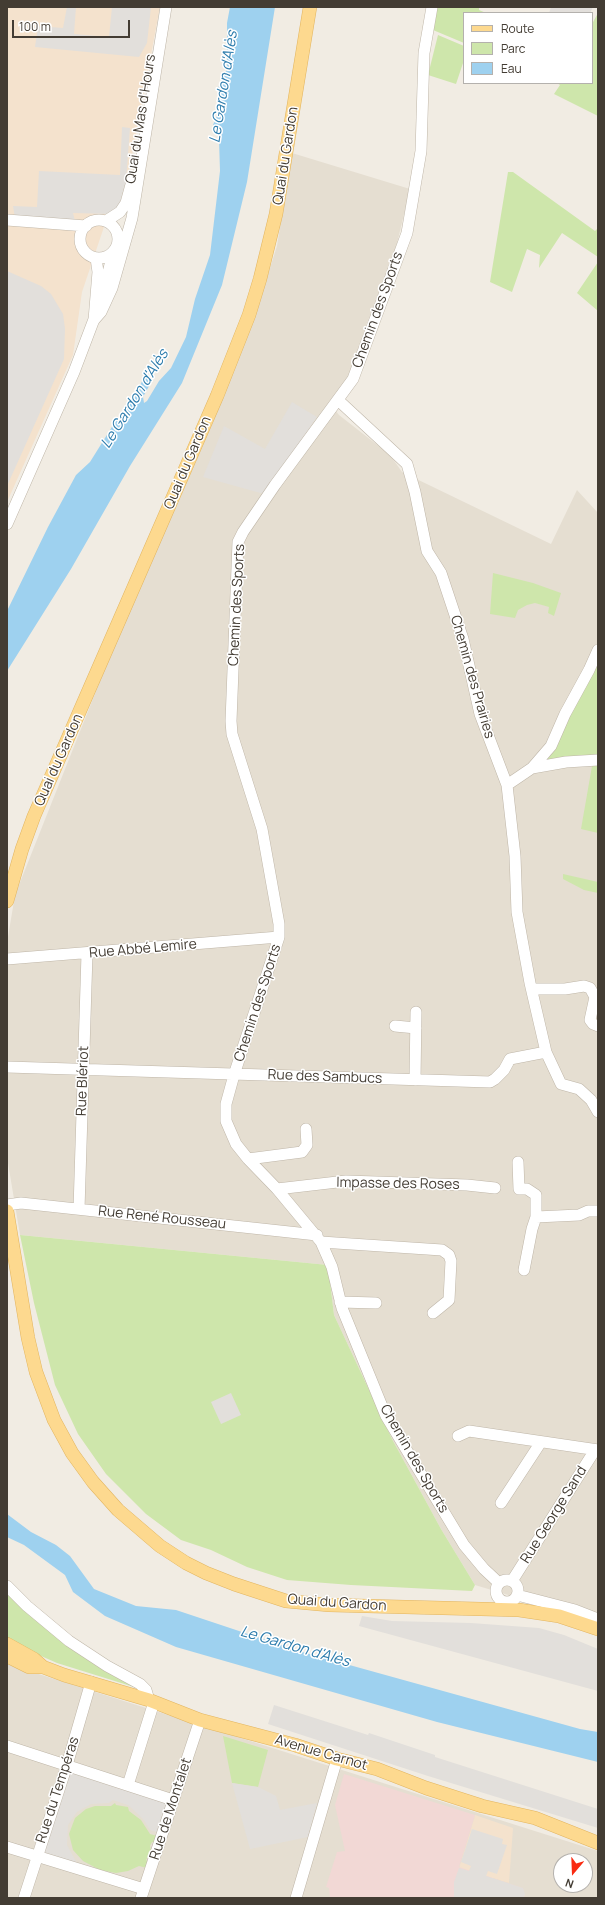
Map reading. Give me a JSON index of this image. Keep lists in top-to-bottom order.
{
  "streets": {
    "main road": ["Quai du Gardon", "Avenue Carnot"],
    "street": [
      "Quai du Mas d'Hours",
      "Chemin des Sports",
      "Chemin des Prairies",
      "Rue Abbé Lemire",
      "Rue des Sambucs",
      "Rue Blériot",
      "Impasse des Roses",
      "Rue René Rousseau",
      "Rue George Sand",
      "Rue du Tempéras",
      "Rue de Montalet"
    ]
  },
  "crossings": [
    ["Chemin des Sports", "Chemin des Prairies"],
    ["Chemin des Sports", "Rue Abbé Lemire"],
    ["Chemin des Sports", "Rue des Sambucs"],
    ["Chemin des Sports", "Impasse des Roses"],
    ["Chemin des Sports", "Rue René Rousseau"],
    ["Chemin des Sports", "Rue George Sand"],
    ["Chemin des Prairies", "Rue des Sambucs"],
    ["Rue Abbé Lemire", "Rue Blériot"],
    ["Rue des Sambucs", "Rue Blériot"],
    ["Rue Blériot", "Rue René Rousseau"],
    ["Avenue Carnot", "Rue du Tempéras"],
    ["Avenue Carnot", "Rue de Montalet"]
  ],
  "water": ["Le Gardon d'Alès"],
  "legend": ["Route", "Parc", "Eau"],
  "scale_bar": "100 m",
  "north": "bottom"
}
